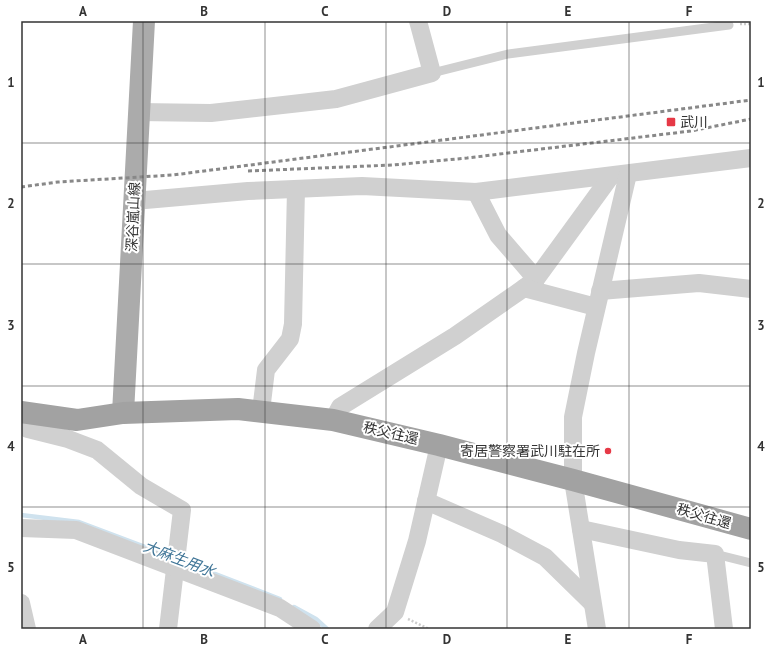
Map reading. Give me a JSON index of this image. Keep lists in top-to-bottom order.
{
  "streets": {
    "highway": ["秩父往還"],
    "main road": ["深谷嵐山線"]
  },
  "crossings": [
    ["深谷嵐山線", "秩父往還"]
  ],
  "water": ["大麻生用水"],
  "places": {
    "transit": ["武川"],
    "other": ["寄居警察署武川駐在所"]
  },
  "grid": {
    "columns": [
      "A",
      "B",
      "C",
      "D",
      "E",
      "F"
    ],
    "rows": [
      "1",
      "2",
      "3",
      "4",
      "5"
    ]
  }
}
